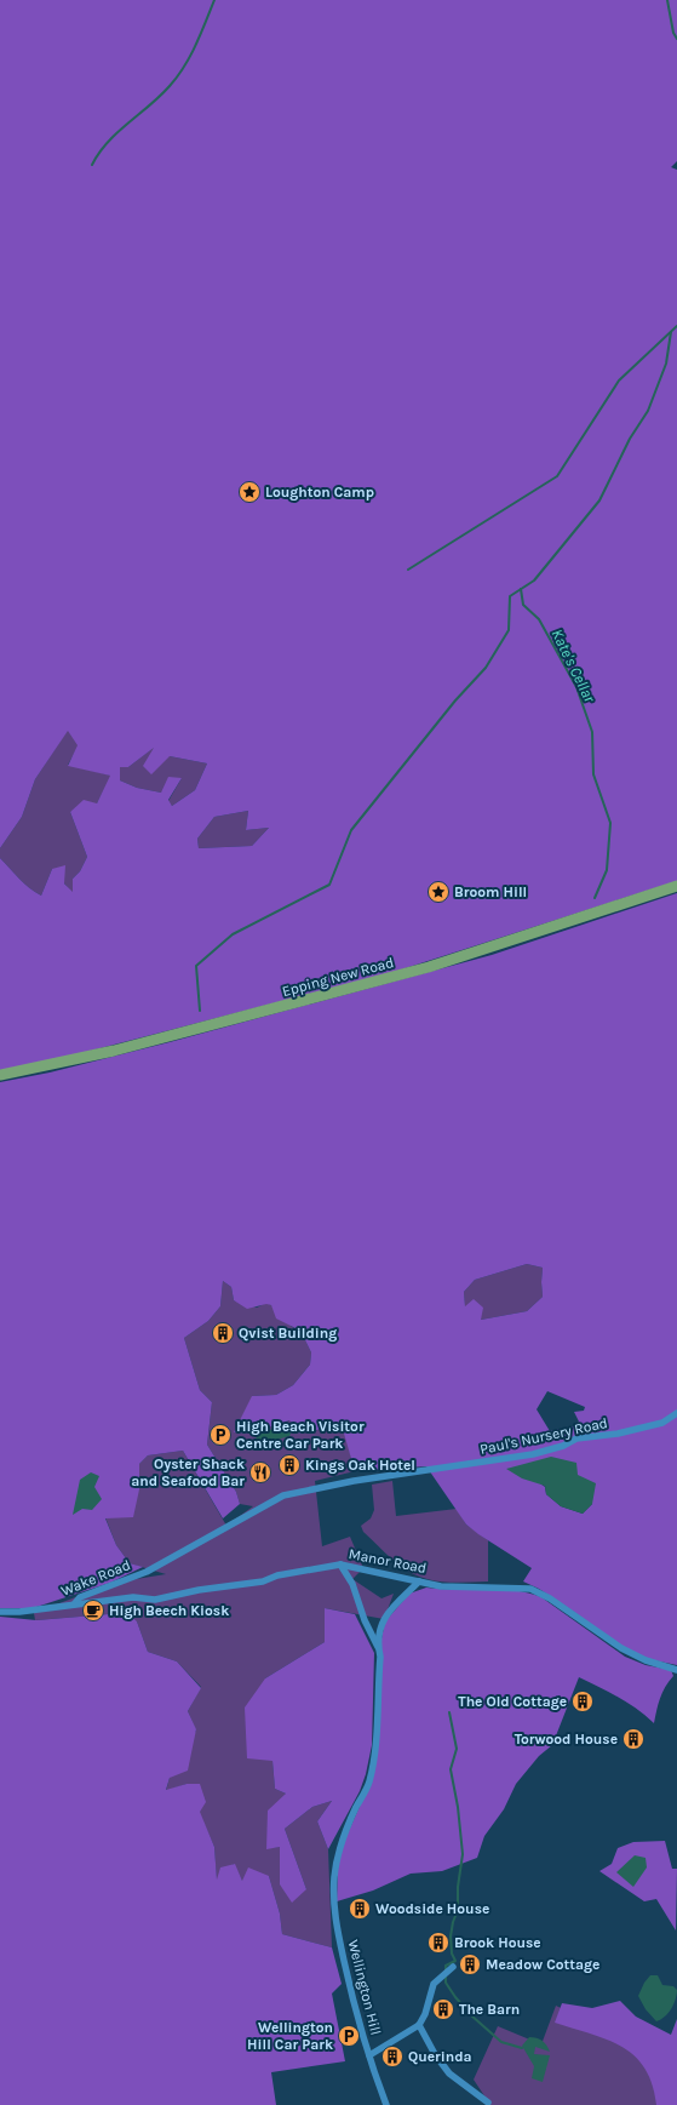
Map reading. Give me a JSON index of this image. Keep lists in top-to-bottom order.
{
  "streets": {
    "main road": ["Epping New Road"],
    "street": [
      "Paul's Nursery Road",
      "Manor Road",
      "Wake Road",
      "Wellington Hill"
    ]
  },
  "crossings": [
    ["Paul's Nursery Road", "Wake Road"],
    ["Manor Road", "Wake Road"],
    ["Manor Road", "Wellington Hill"]
  ],
  "water": ["Kate's Cellar"],
  "places": {
    "place": ["Loughton Camp", "Broom Hill"],
    "building": [
      "Qvist Building",
      "Kings Oak Hotel",
      "The Old Cottage",
      "Torwood House",
      "Woodside House",
      "Brook House",
      "Meadow Cottage",
      "The Barn",
      "Querinda"
    ],
    "parking": ["High Beach Visitor Centre Car Park", "Wellington Hill Car Park"],
    "restaurant": ["Oyster Shack and Seafood Bar"],
    "cafe": ["High Beech Kiosk"]
  }
}
